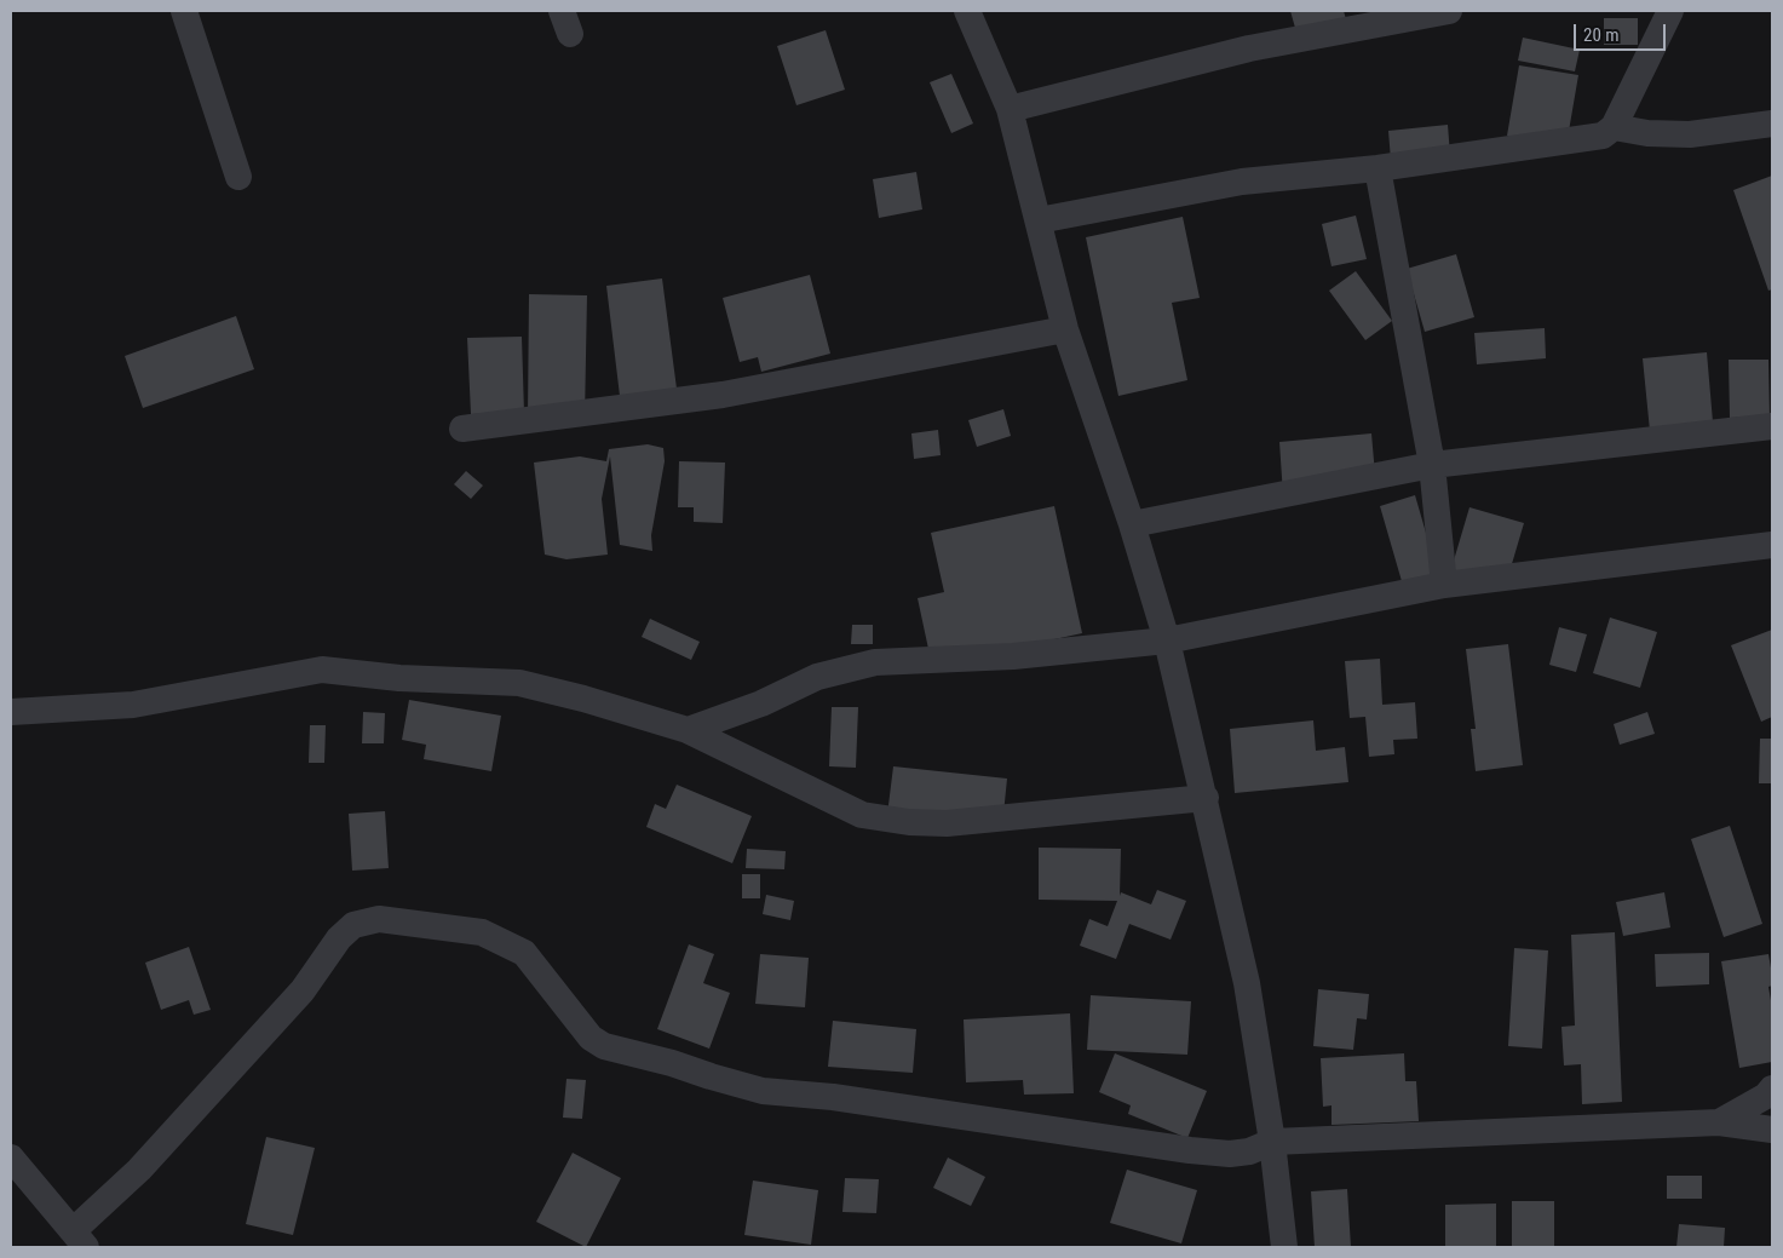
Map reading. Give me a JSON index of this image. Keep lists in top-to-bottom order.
{
  "scale_bar": "20 m"
}
